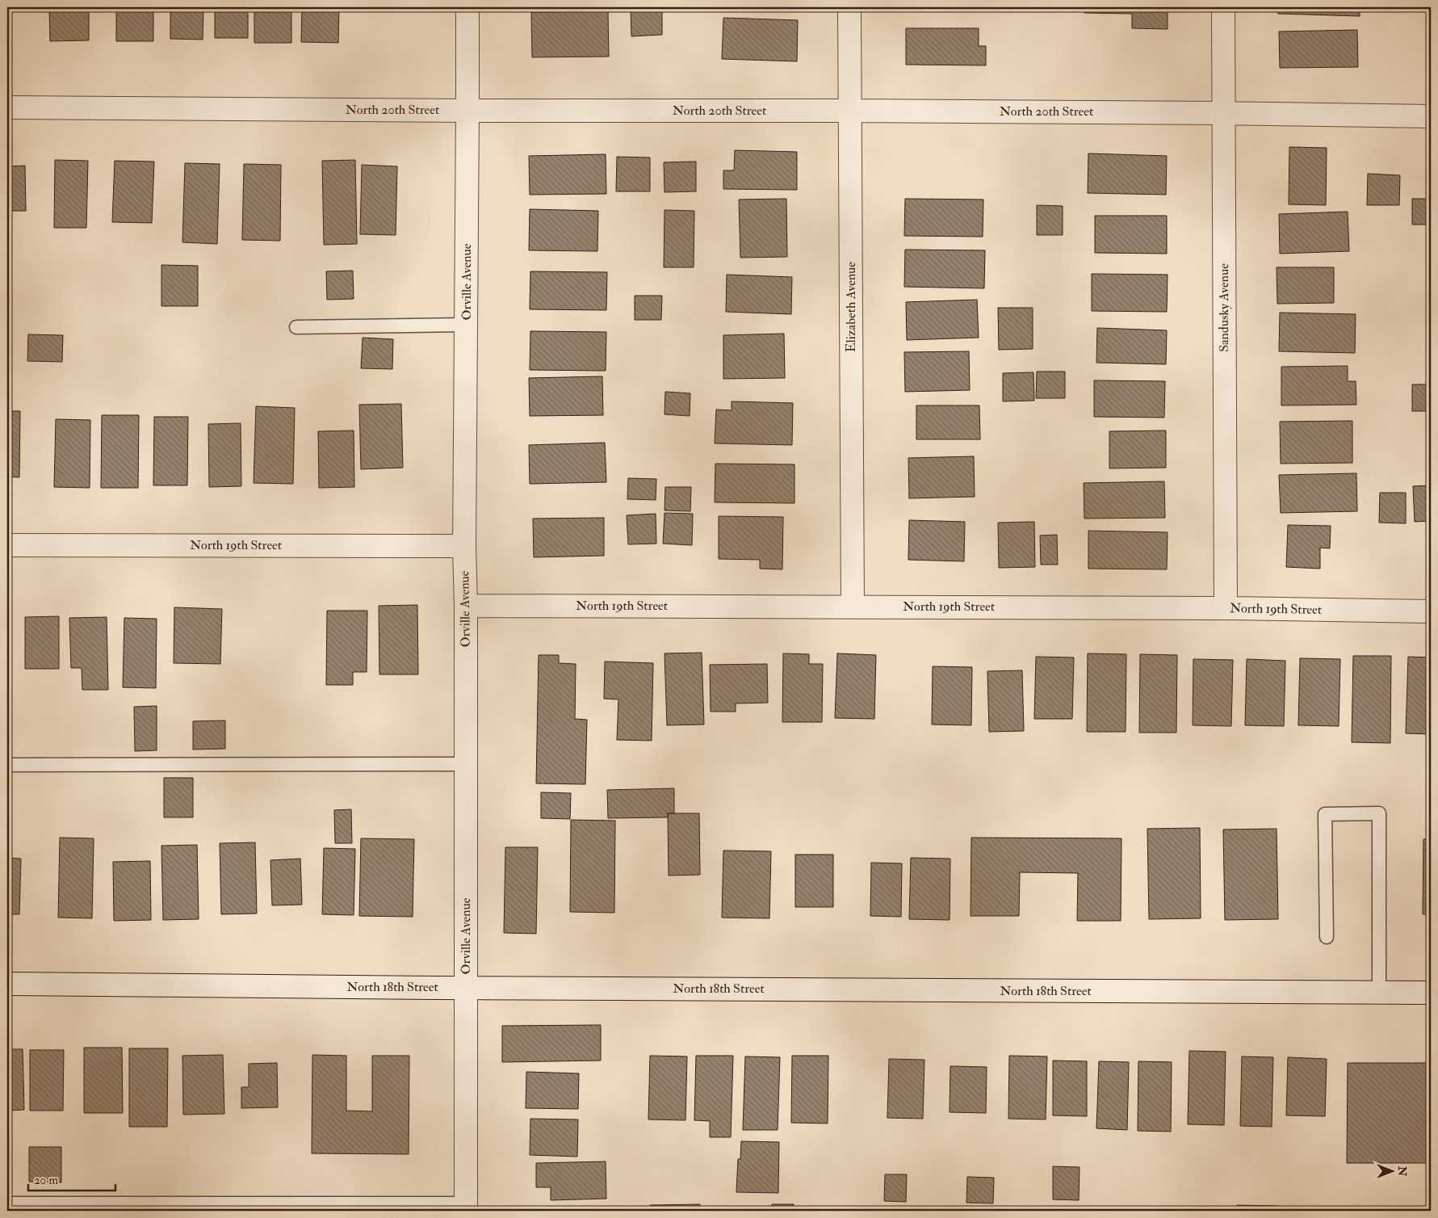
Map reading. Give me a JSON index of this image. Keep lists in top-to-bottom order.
{
  "streets": {
    "street": [
      "North 20th Street",
      "Orville Avenue",
      "Elizabeth Avenue",
      "Sandusky Avenue",
      "North 19th Street",
      "North 18th Street"
    ]
  },
  "crossings": [
    ["North 20th Street", "Orville Avenue"],
    ["North 20th Street", "Elizabeth Avenue"],
    ["North 20th Street", "Sandusky Avenue"],
    ["Orville Avenue", "North 19th Street"],
    ["Orville Avenue", "North 18th Street"],
    ["Elizabeth Avenue", "North 19th Street"],
    ["Sandusky Avenue", "North 19th Street"]
  ],
  "scale_bar": "20 m",
  "north": "right"
}
